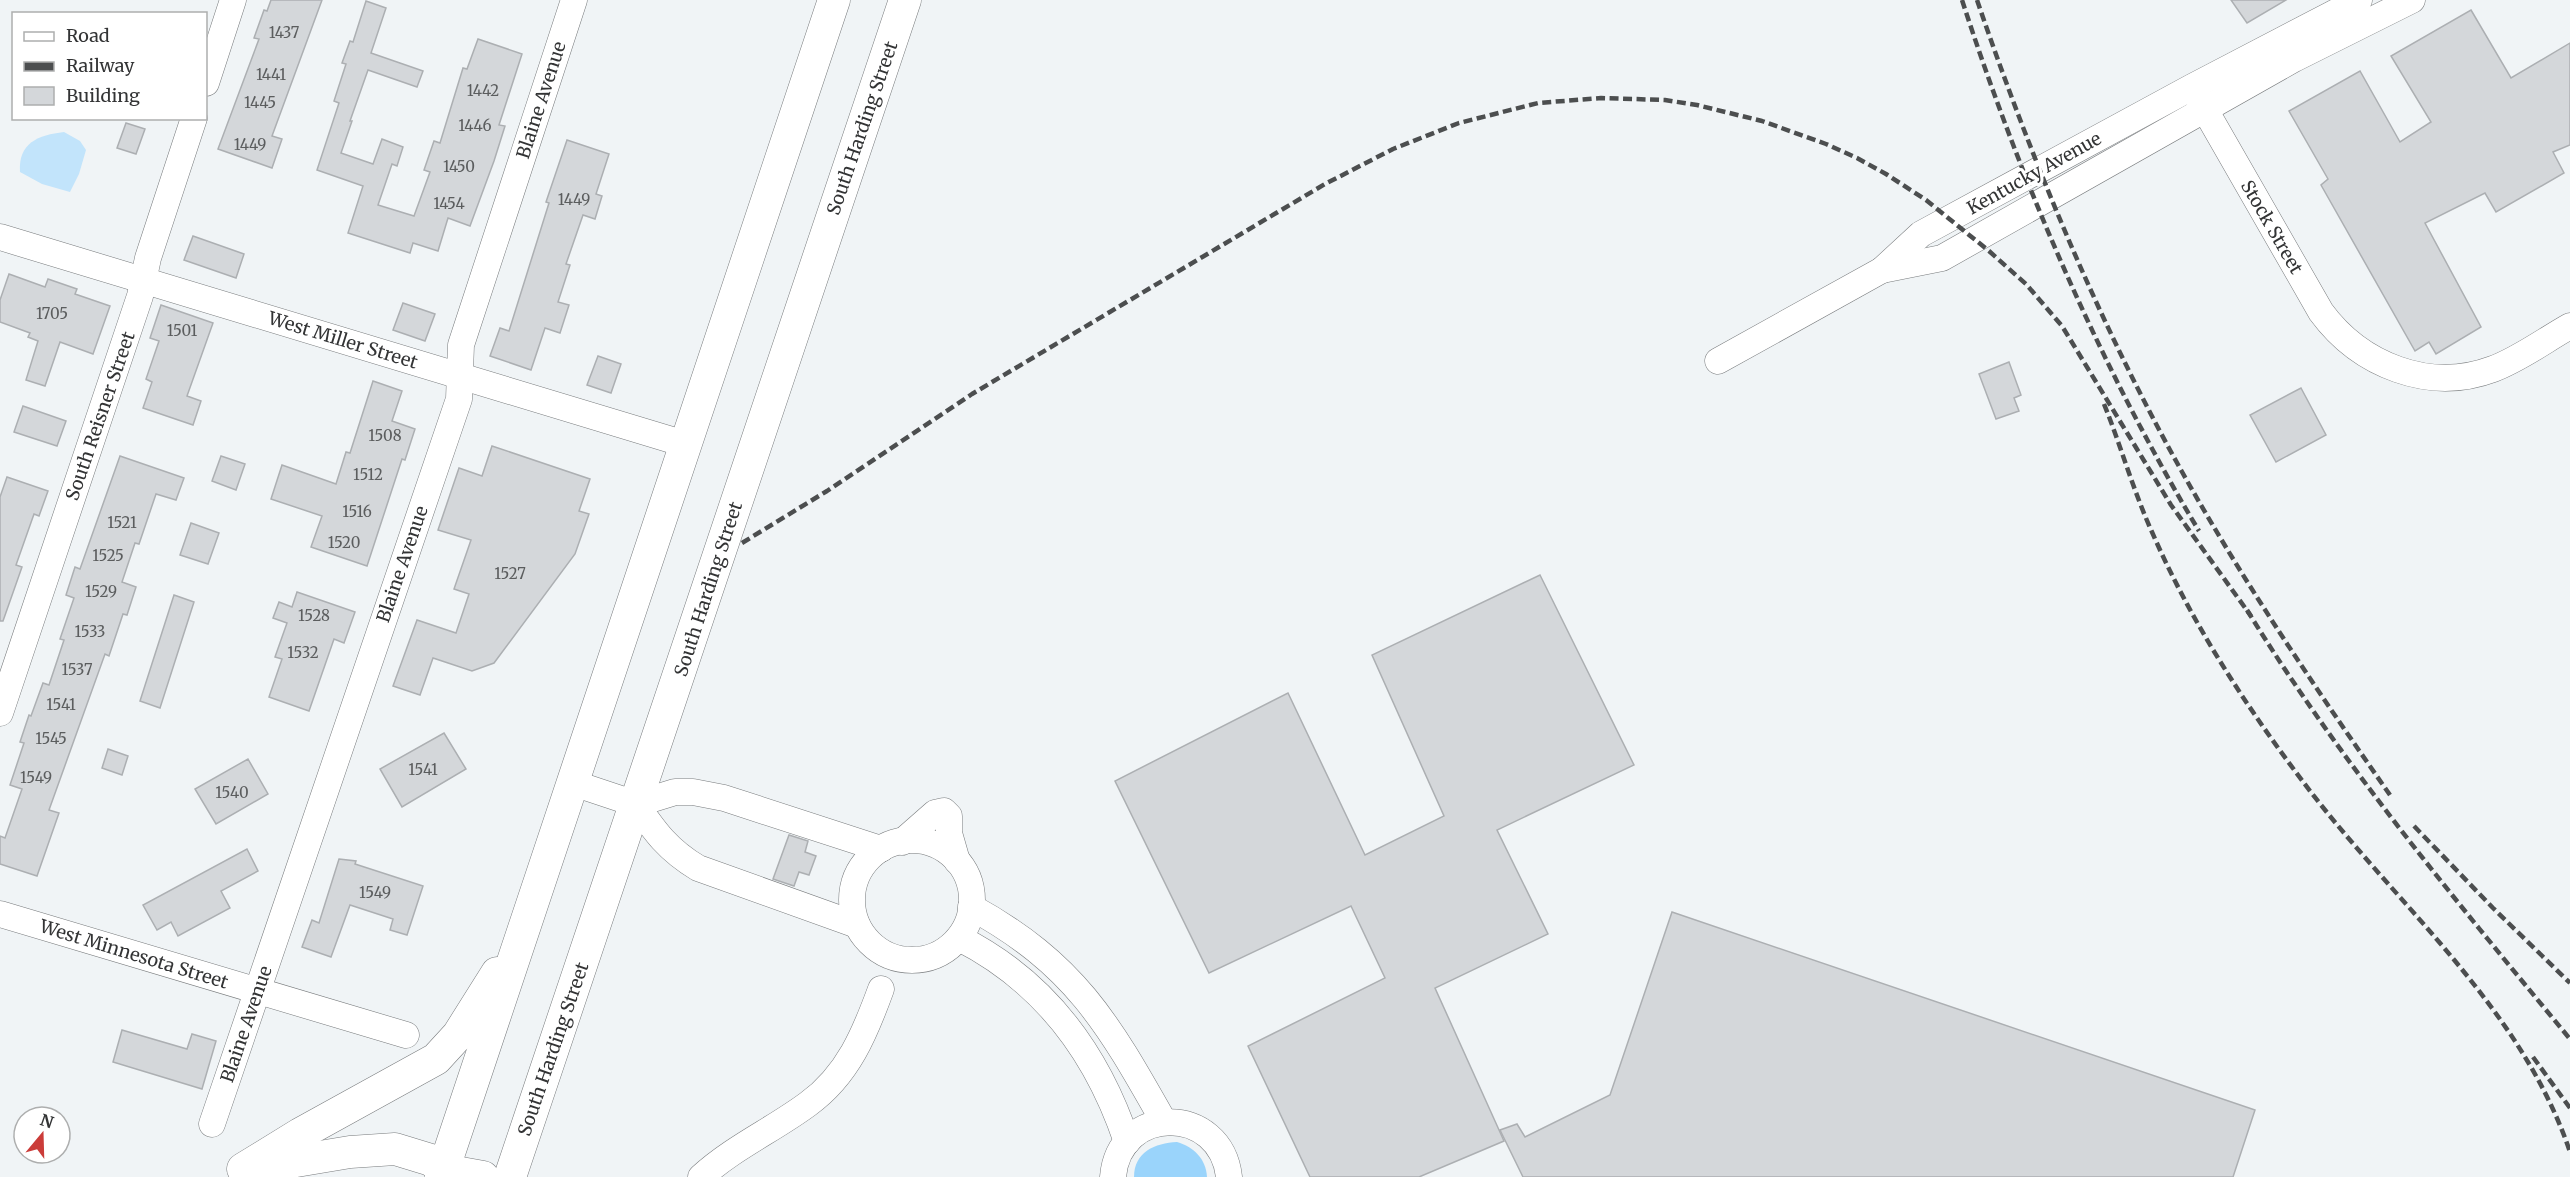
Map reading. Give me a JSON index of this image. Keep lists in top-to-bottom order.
{
  "streets": {
    "main road": ["South Harding Street"],
    "street": [
      "Blaine Avenue",
      "Kentucky Avenue",
      "Stock Street",
      "West Miller Street",
      "South Reisner Street",
      "West Minnesota Street"
    ]
  },
  "crossings": [
    ["Blaine Avenue", "West Miller Street"],
    ["Blaine Avenue", "West Minnesota Street"],
    ["Kentucky Avenue", "Stock Street"],
    ["West Miller Street", "South Reisner Street"]
  ],
  "house_numbers": [
    "1437",
    "1441",
    "1442",
    "1445",
    "1446",
    "1449",
    "1450",
    "1449",
    "1454",
    "1705",
    "1501",
    "1508",
    "1512",
    "1516",
    "1521",
    "1520",
    "1525",
    "1527",
    "1529",
    "1528",
    "1533",
    "1532",
    "1537",
    "1541",
    "1545",
    "1541",
    "1549",
    "1540",
    "1549"
  ],
  "legend": ["Road", "Railway", "Building"],
  "north": "top"
}
